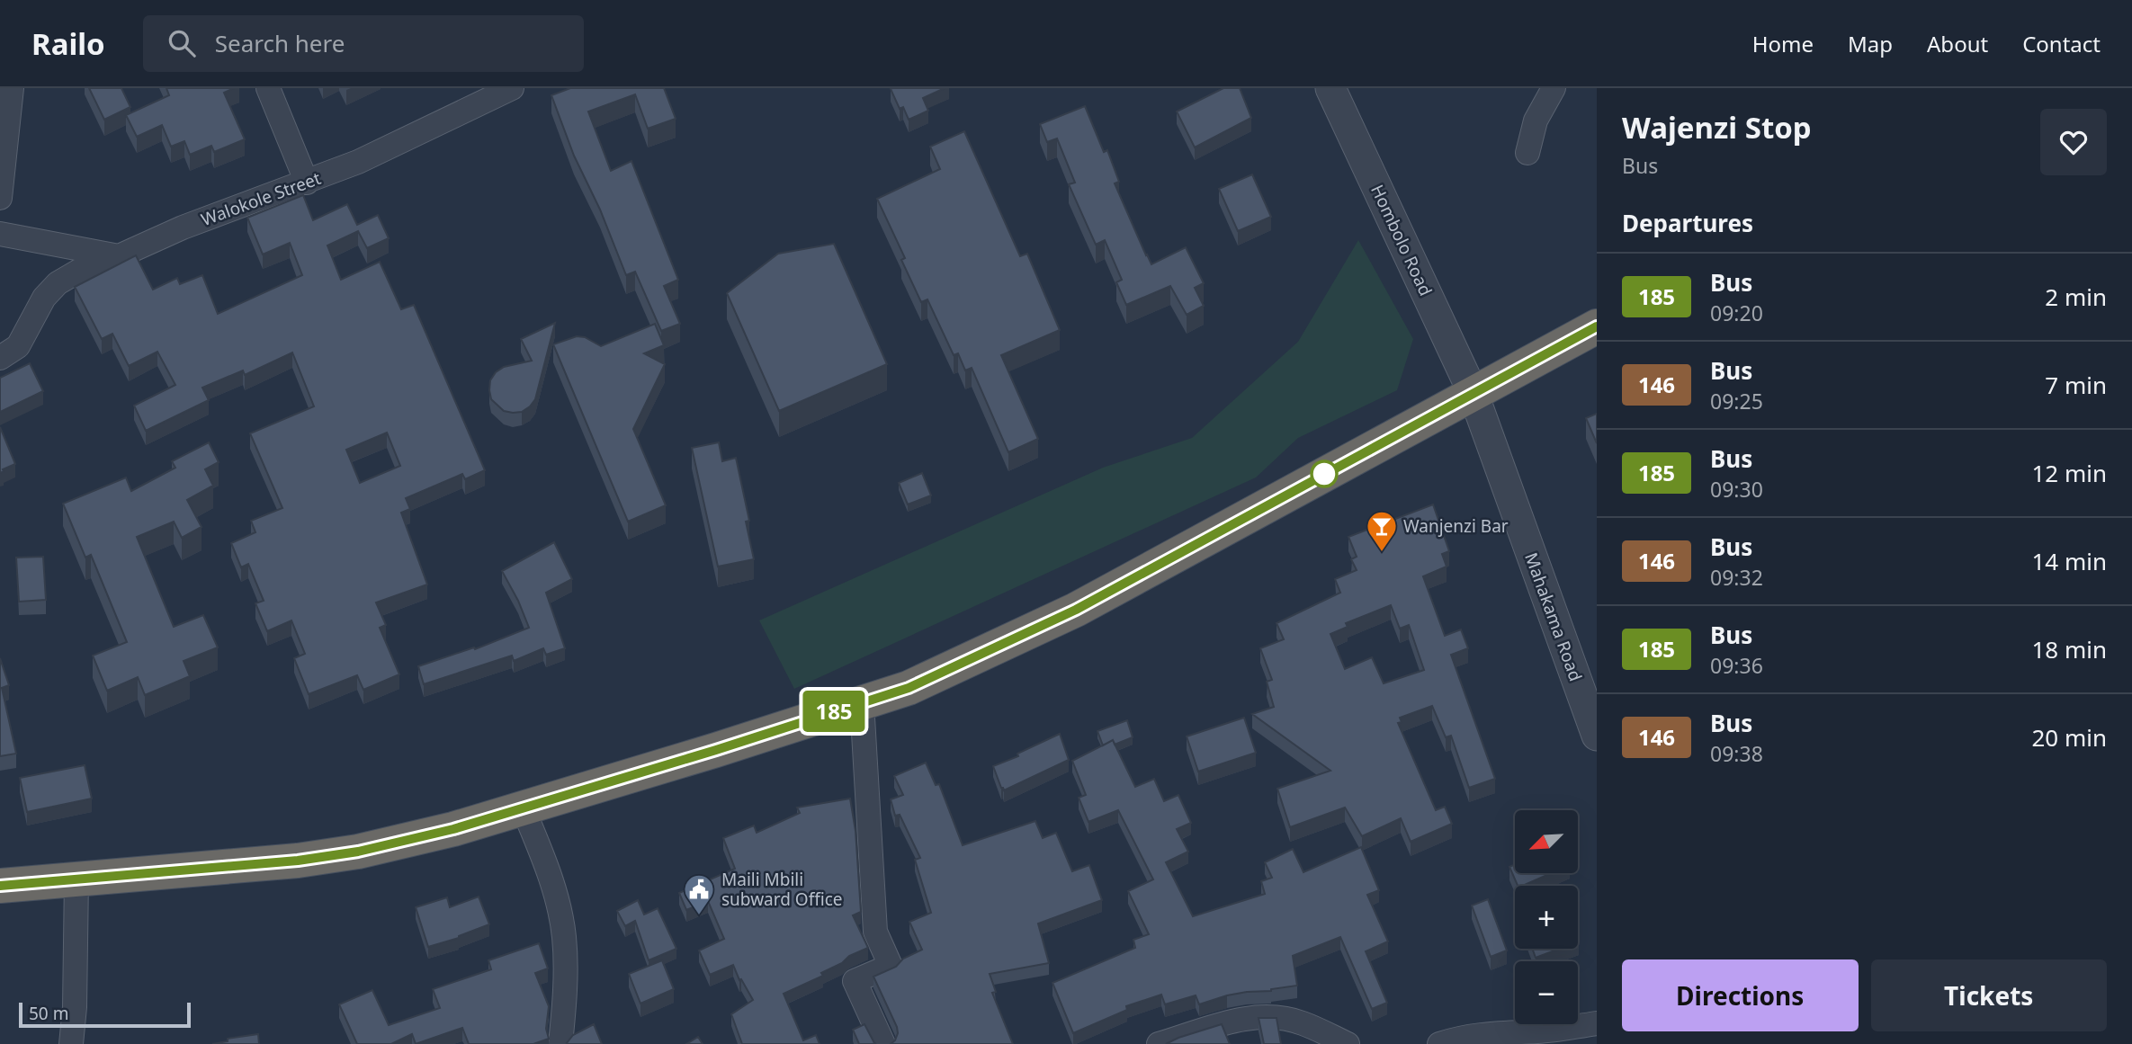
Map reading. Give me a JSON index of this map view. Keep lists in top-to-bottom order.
{
  "streets": {
    "street": ["Walokole Street", "Hombolo Road", "Mahakama Road"]
  },
  "crossings": [
    ["Hombolo Road", "Mahakama Road"]
  ],
  "places": {
    "bar": ["Wanjenzi Bar"],
    "public building": ["Maili Mbili subward Office"]
  },
  "lines": ["bus line 185"],
  "scale_bar": "50 m",
  "north": "bottom left",
  "page": {
    "header": "Railo",
    "search": "Search here",
    "nav": [
      "Home",
      "Map",
      "About",
      "Contact"
    ],
    "on_map": "185",
    "heading": [
      ["Wajenzi Stop", "Bus"],
      "Departures"
    ],
    "list": [
      {
        "mark": "185",
        "name": "Bus",
        "note": "09:20",
        "value": "2 min"
      },
      {
        "mark": "146",
        "name": "Bus",
        "note": "09:25",
        "value": "7 min"
      },
      {
        "mark": "185",
        "name": "Bus",
        "note": "09:30",
        "value": "12 min"
      },
      {
        "mark": "146",
        "name": "Bus",
        "note": "09:32",
        "value": "14 min"
      },
      {
        "mark": "185",
        "name": "Bus",
        "note": "09:36",
        "value": "18 min"
      },
      {
        "mark": "146",
        "name": "Bus",
        "note": "09:38",
        "value": "20 min"
      }
    ],
    "map_buttons": ["+", "−"],
    "buttons": ["Directions", "Tickets"],
    "scale": "50 m"
  }
}
